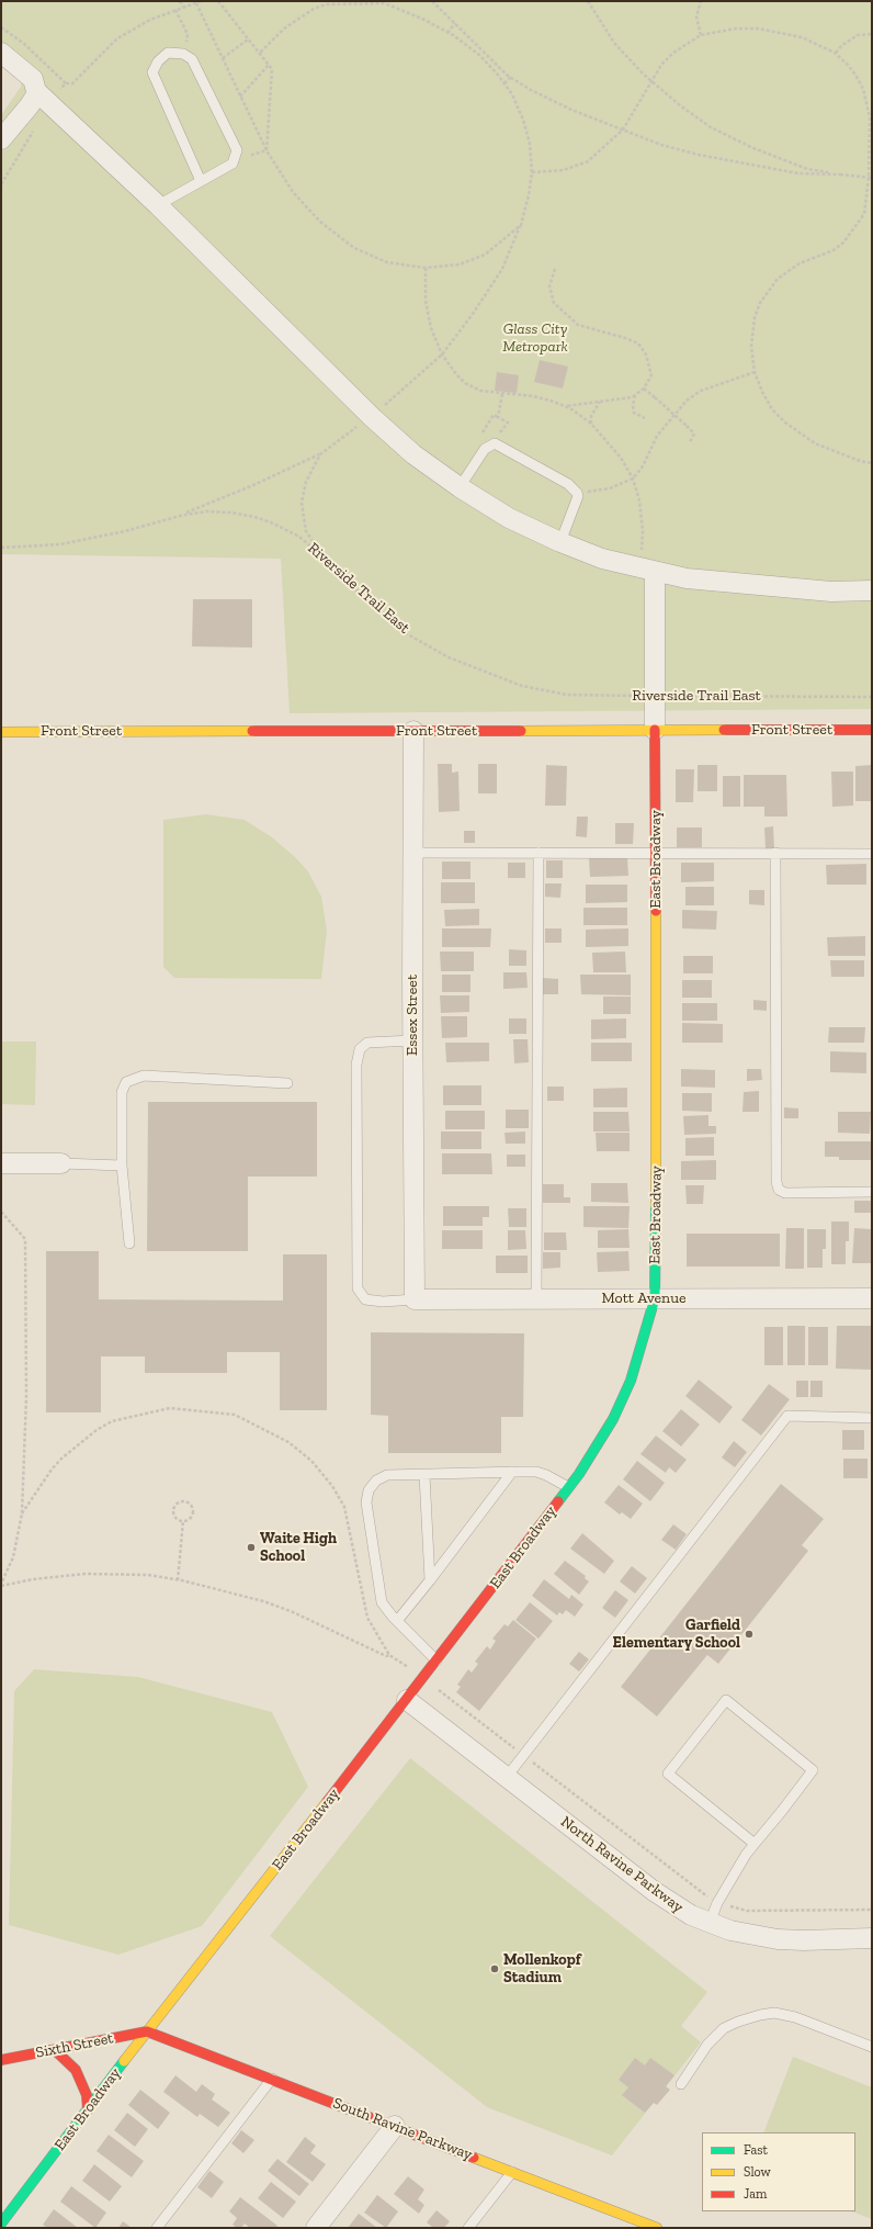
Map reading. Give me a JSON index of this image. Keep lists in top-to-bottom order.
{
  "streets": {
    "street": [
      "Front Street",
      "East Broadway",
      "Essex Street",
      "Mott Avenue",
      "North Ravine Parkway",
      "Sixth Street",
      "South Ravine Parkway"
    ],
    "path": ["Riverside Trail East"]
  },
  "crossings": [
    ["Front Street", "East Broadway"],
    ["Front Street", "Essex Street"],
    ["East Broadway", "Mott Avenue"],
    ["East Broadway", "North Ravine Parkway"],
    ["East Broadway", "Sixth Street"],
    ["East Broadway", "South Ravine Parkway"],
    ["Essex Street", "Mott Avenue"],
    ["Sixth Street", "South Ravine Parkway"]
  ],
  "parks": ["Glass City Metropark"],
  "places": ["Waite High School", "Garfield Elementary School", "Mollenkopf Stadium"],
  "legend": ["Fast", "Slow", "Jam"]
}
